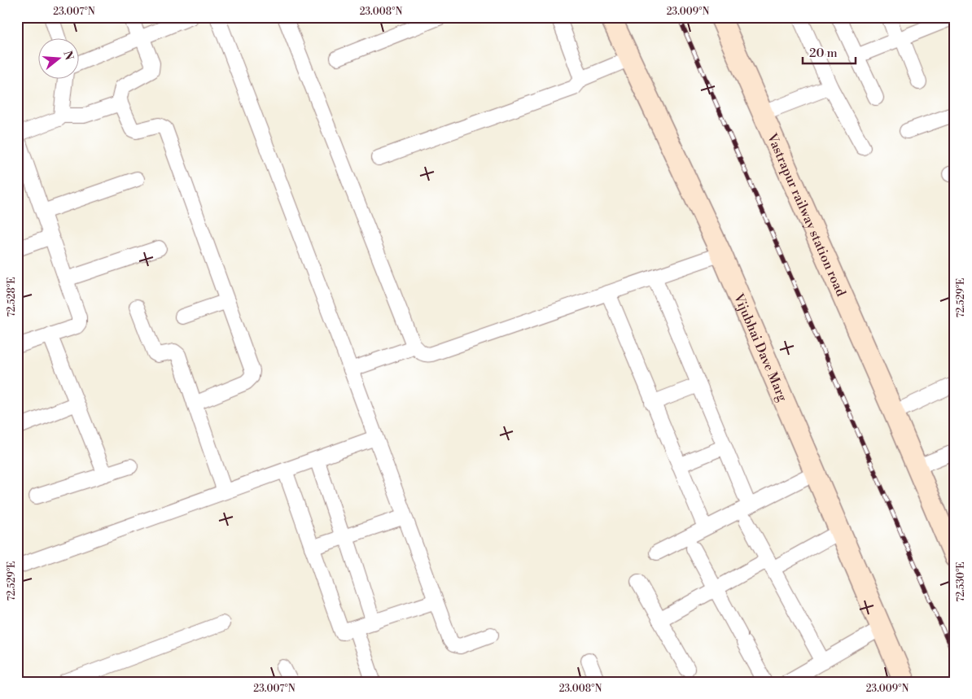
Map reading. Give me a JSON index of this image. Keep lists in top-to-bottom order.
{
  "streets": {
    "street": ["Vastrapur railway station road", "Vijubhai Dave Marg"]
  },
  "scale_bar": "20 m",
  "north": "right",
  "coordinates": [
    "23.007°N",
    "23.008°N",
    "23.009°N",
    "72.528°E",
    "72.529°E",
    "72.530°E"
  ]
}
